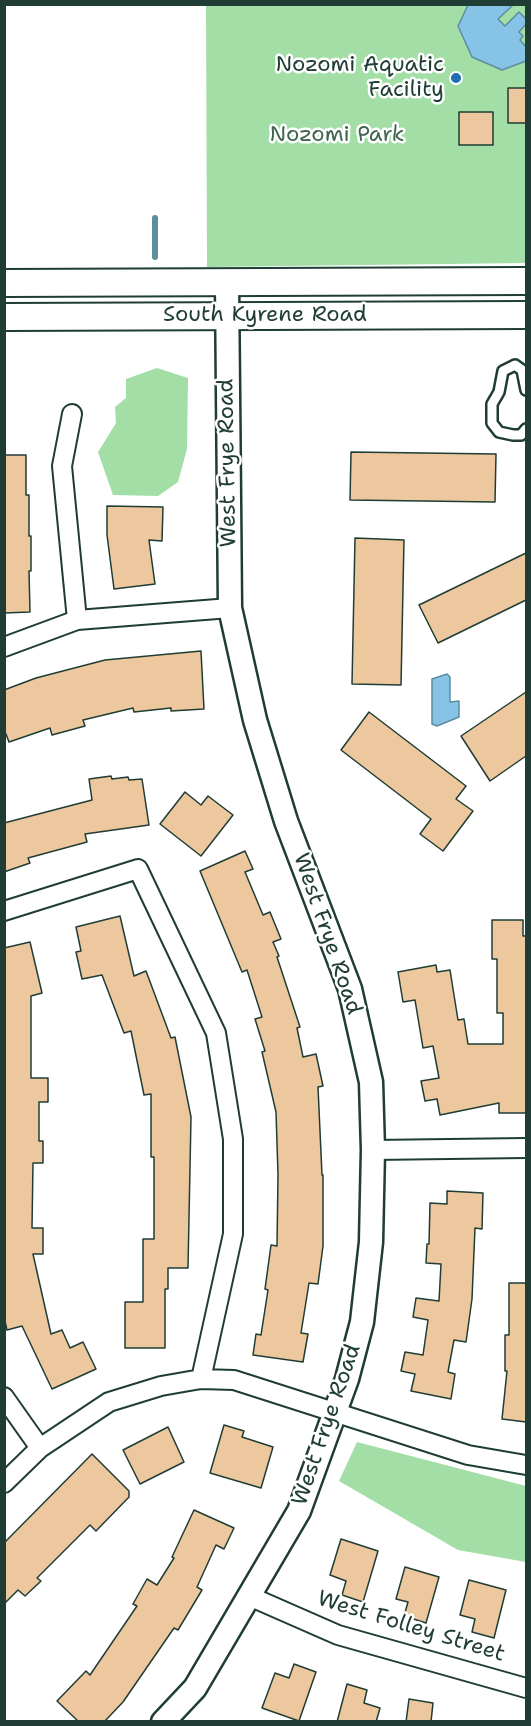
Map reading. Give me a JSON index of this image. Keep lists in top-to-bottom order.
{
  "streets": {
    "main road": ["South Kyrene Road"],
    "street": ["West Frye Road", "West Folley Street"]
  },
  "crossings": [
    ["South Kyrene Road", "West Frye Road"],
    ["West Frye Road", "West Folley Street"]
  ],
  "parks": ["Nozomi Park"],
  "places": ["Nozomi Aquatic Facility"]
}
